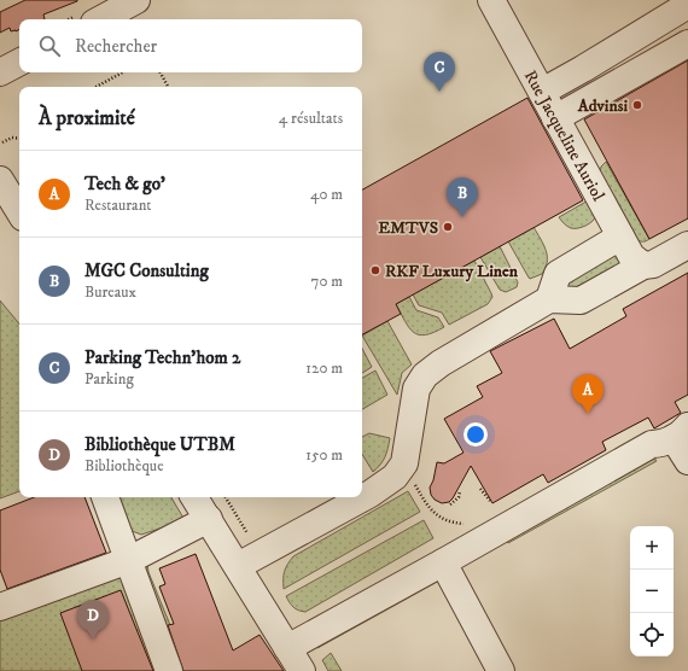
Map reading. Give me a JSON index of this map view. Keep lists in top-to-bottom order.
{
  "streets": {
    "street": ["Rue Jacqueline Auriol"]
  },
  "places": ["Advinsi", "EMTVS", "RKF Luxury Linen"],
  "page": {
    "search": "Rechercher",
    "pins": [
      "C",
      "B",
      "A",
      "D"
    ],
    "heading": ["À proximité", "4 résultats"],
    "list": [
      {
        "mark": "A",
        "name": "Tech & go'",
        "note": "Restaurant",
        "value": "40 m"
      },
      {
        "mark": "B",
        "name": "MGC Consulting",
        "note": "Bureaux",
        "value": "70 m"
      },
      {
        "mark": "C",
        "name": "Parking Techn'hom 2",
        "note": "Parking",
        "value": "120 m"
      },
      {
        "mark": "D",
        "name": "Bibliothèque UTBM",
        "note": "Bibliothèque",
        "value": "150 m"
      }
    ],
    "map_buttons": ["+", "−"]
  }
}
